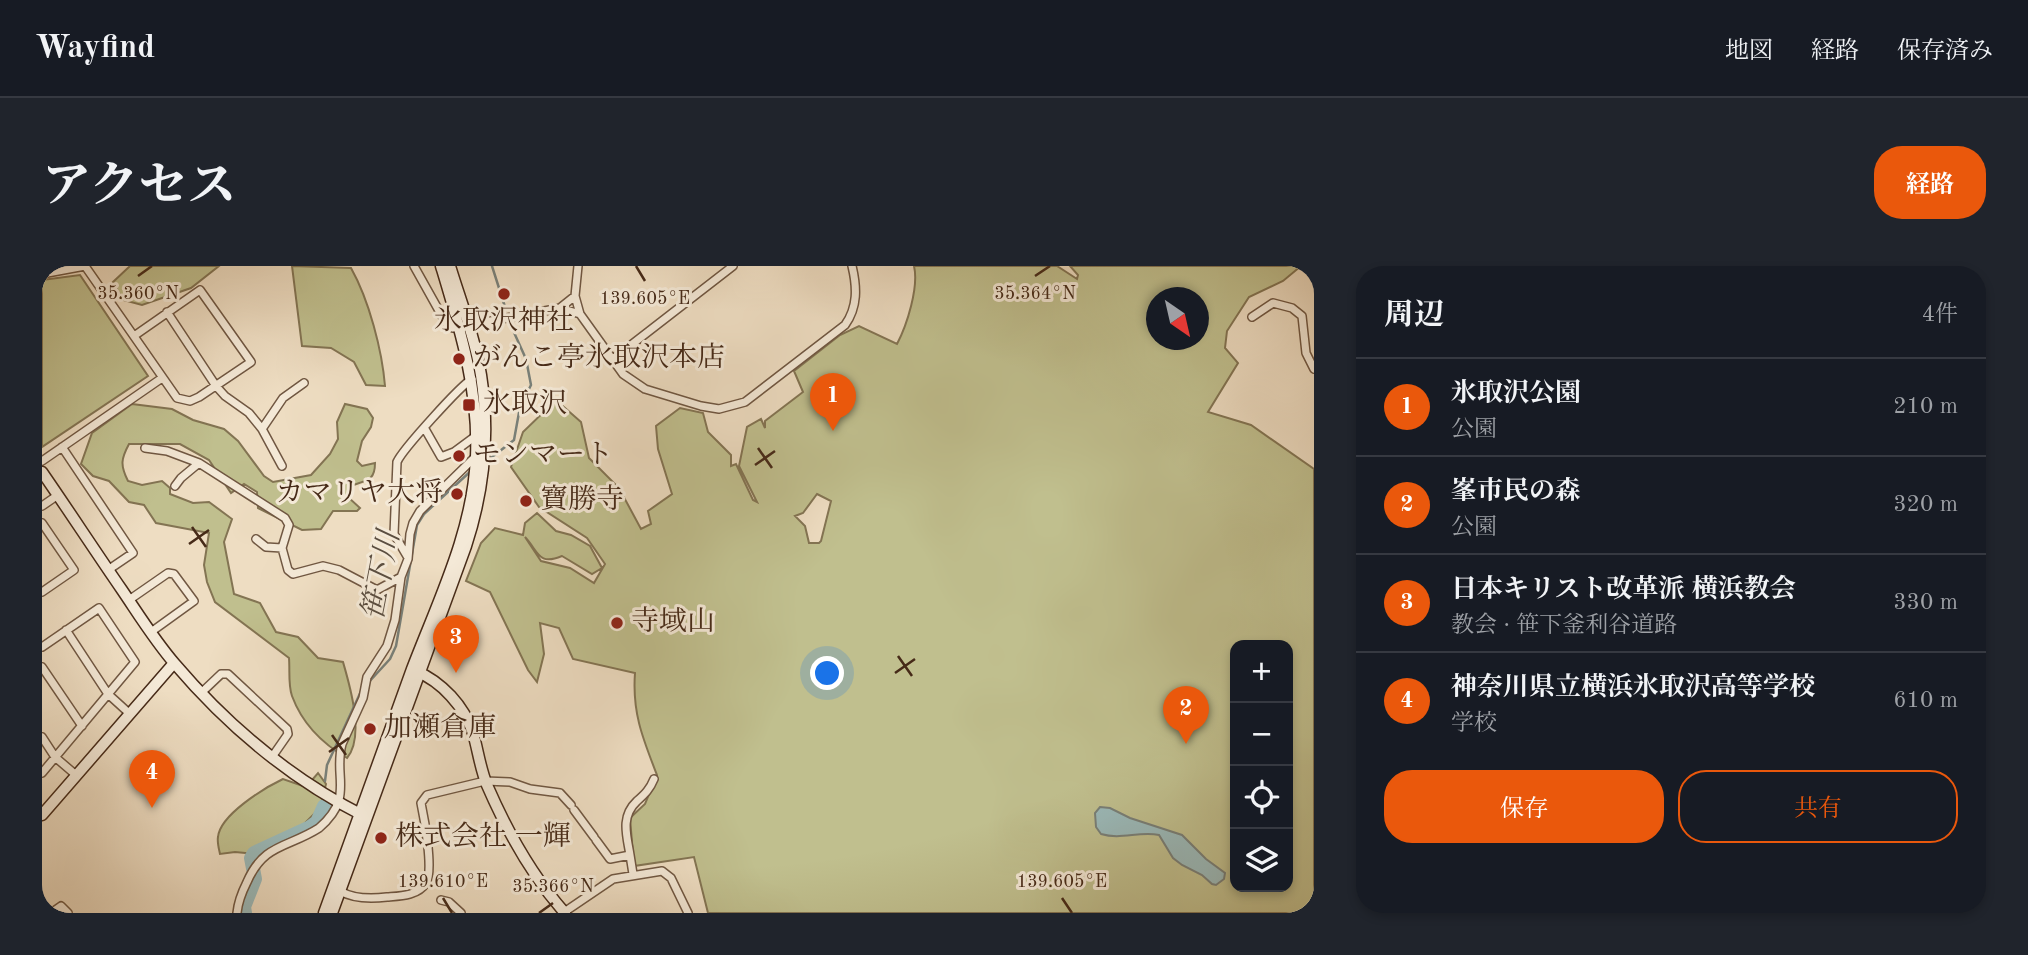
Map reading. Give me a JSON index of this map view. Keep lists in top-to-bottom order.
{
  "water": ["笹下川"],
  "places": {
    "other": [
      "氷取沢神社",
      "がんこ亭氷取沢本店",
      "モンマート",
      "カマリヤ大将",
      "寶勝寺",
      "寺域山",
      "加瀬倉庫",
      "株式会社 一輝"
    ],
    "transit": ["氷取沢"]
  },
  "north": "bottom right",
  "page": {
    "header": "Wayfind",
    "nav": ["地図", "経路", "保存済み"],
    "title": "アクセス",
    "buttons": [
      "経路",
      ["保存", "共有"]
    ],
    "heading": ["周辺", "4件"],
    "list": [
      {
        "mark": "1",
        "name": "氷取沢公園",
        "note": "公園",
        "value": "210 m"
      },
      {
        "mark": "2",
        "name": "峯市民の森",
        "note": "公園",
        "value": "320 m"
      },
      {
        "mark": "3",
        "name": "日本キリスト改革派 横浜教会",
        "note": "教会 · 笹下釜利谷道路",
        "value": "330 m"
      },
      {
        "mark": "4",
        "name": "神奈川県立横浜氷取沢高等学校",
        "note": "学校",
        "value": "610 m"
      }
    ],
    "pins": [
      "1",
      "3",
      "2",
      "4"
    ],
    "map_buttons": ["+", "−"]
  },
  "coordinates": [
    "35.360°N",
    "35.364°N",
    "139.605°E",
    "139.610°E",
    "35.366°N"
  ]
}
